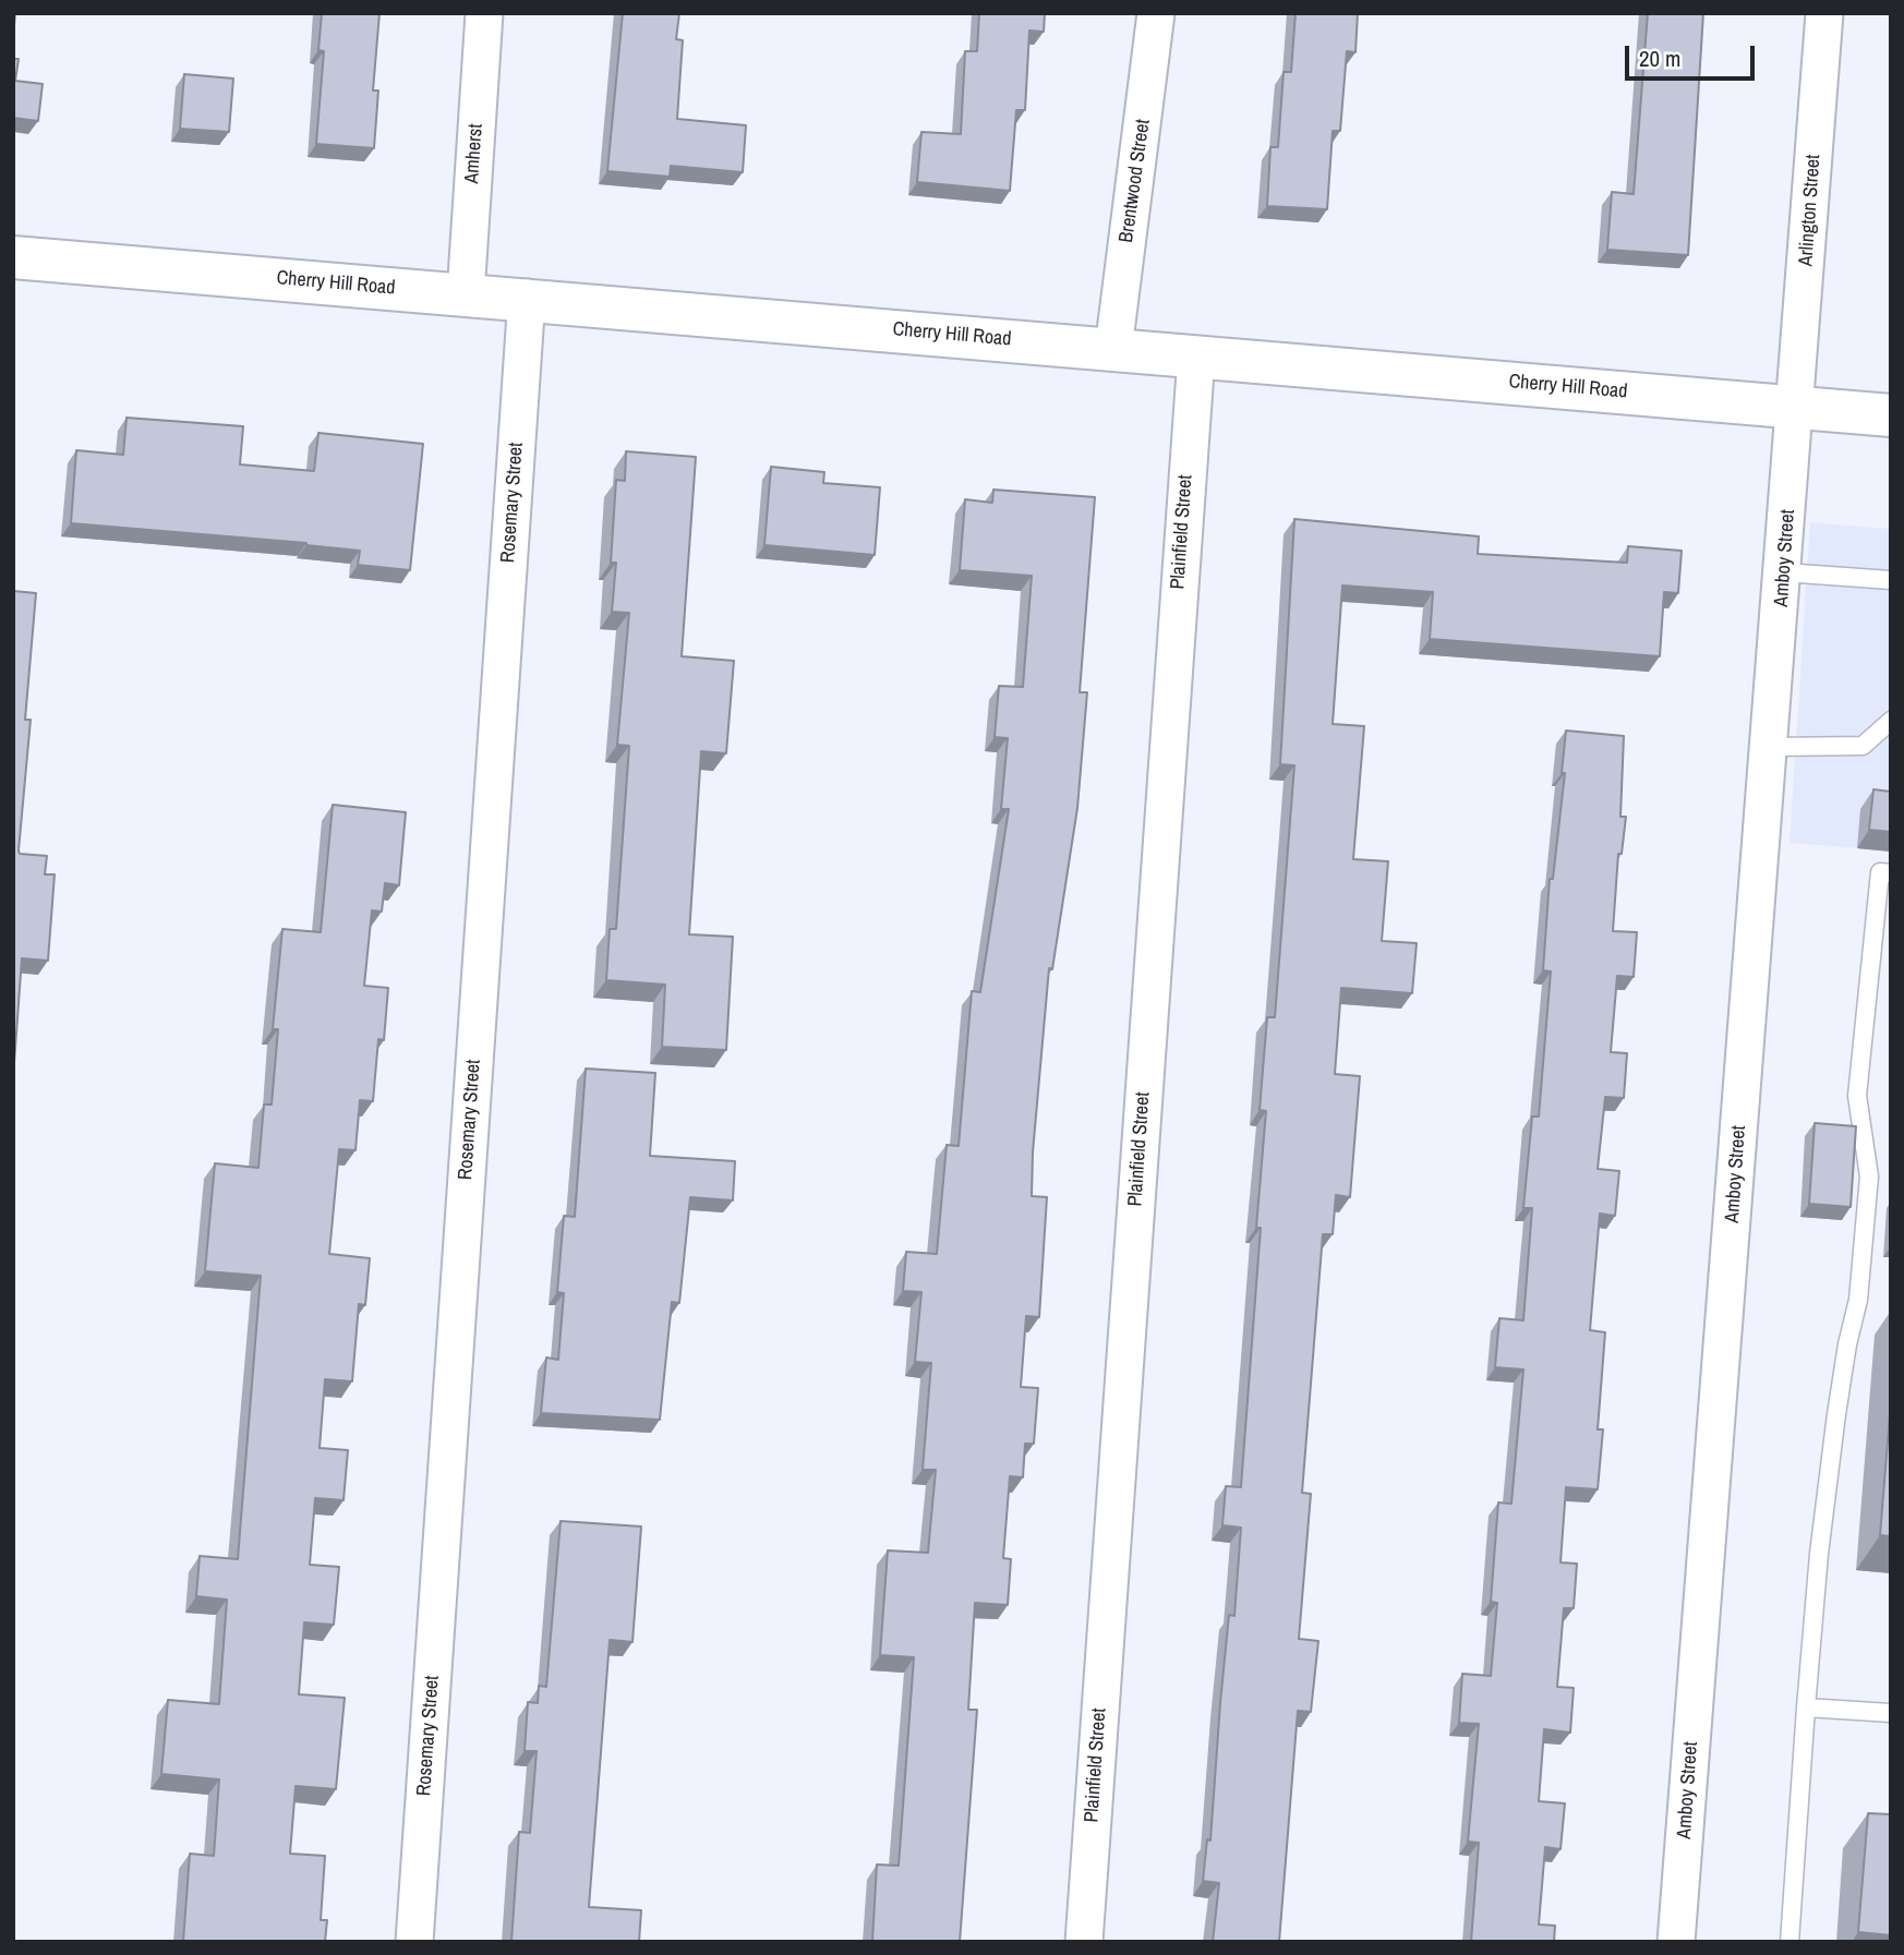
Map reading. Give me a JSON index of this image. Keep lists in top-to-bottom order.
{
  "streets": {
    "main road": ["Cherry Hill Road"],
    "street": [
      "Amherst",
      "Brentwood Street",
      "Arlington Street",
      "Rosemary Street",
      "Plainfield Street",
      "Amboy Street"
    ]
  },
  "crossings": [
    ["Amherst", "Cherry Hill Road"],
    ["Brentwood Street", "Cherry Hill Road"],
    ["Arlington Street", "Cherry Hill Road"],
    ["Arlington Street", "Amboy Street"],
    ["Cherry Hill Road", "Rosemary Street"],
    ["Cherry Hill Road", "Plainfield Street"],
    ["Cherry Hill Road", "Amboy Street"]
  ],
  "scale_bar": "20 m"
}
